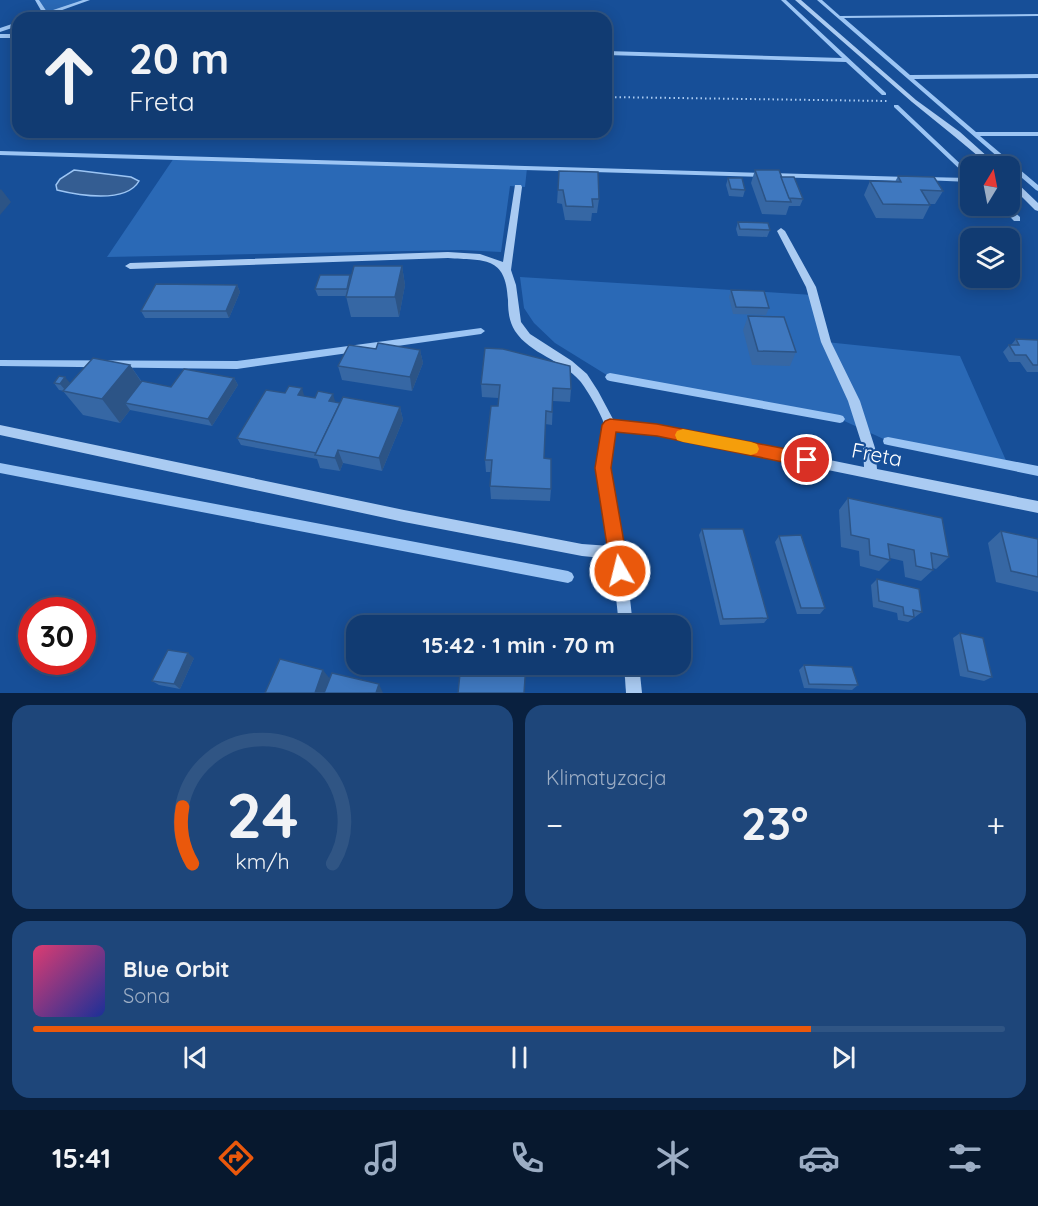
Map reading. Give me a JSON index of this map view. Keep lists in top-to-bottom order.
{
  "streets": {
    "street": ["Freta"]
  },
  "north": "top",
  "page": {
    "turn": ["20 m", "Freta"],
    "limit": "30",
    "trip": "15:42 · 1 min · 70 m",
    "tile": "Klimatyzacja",
    "heat": ["−", "23°", "+"],
    "song": ["Blue Orbit", "Sona"],
    "tabs": "15:41",
    "gauge": ["24", "km/h"]
  }
}
